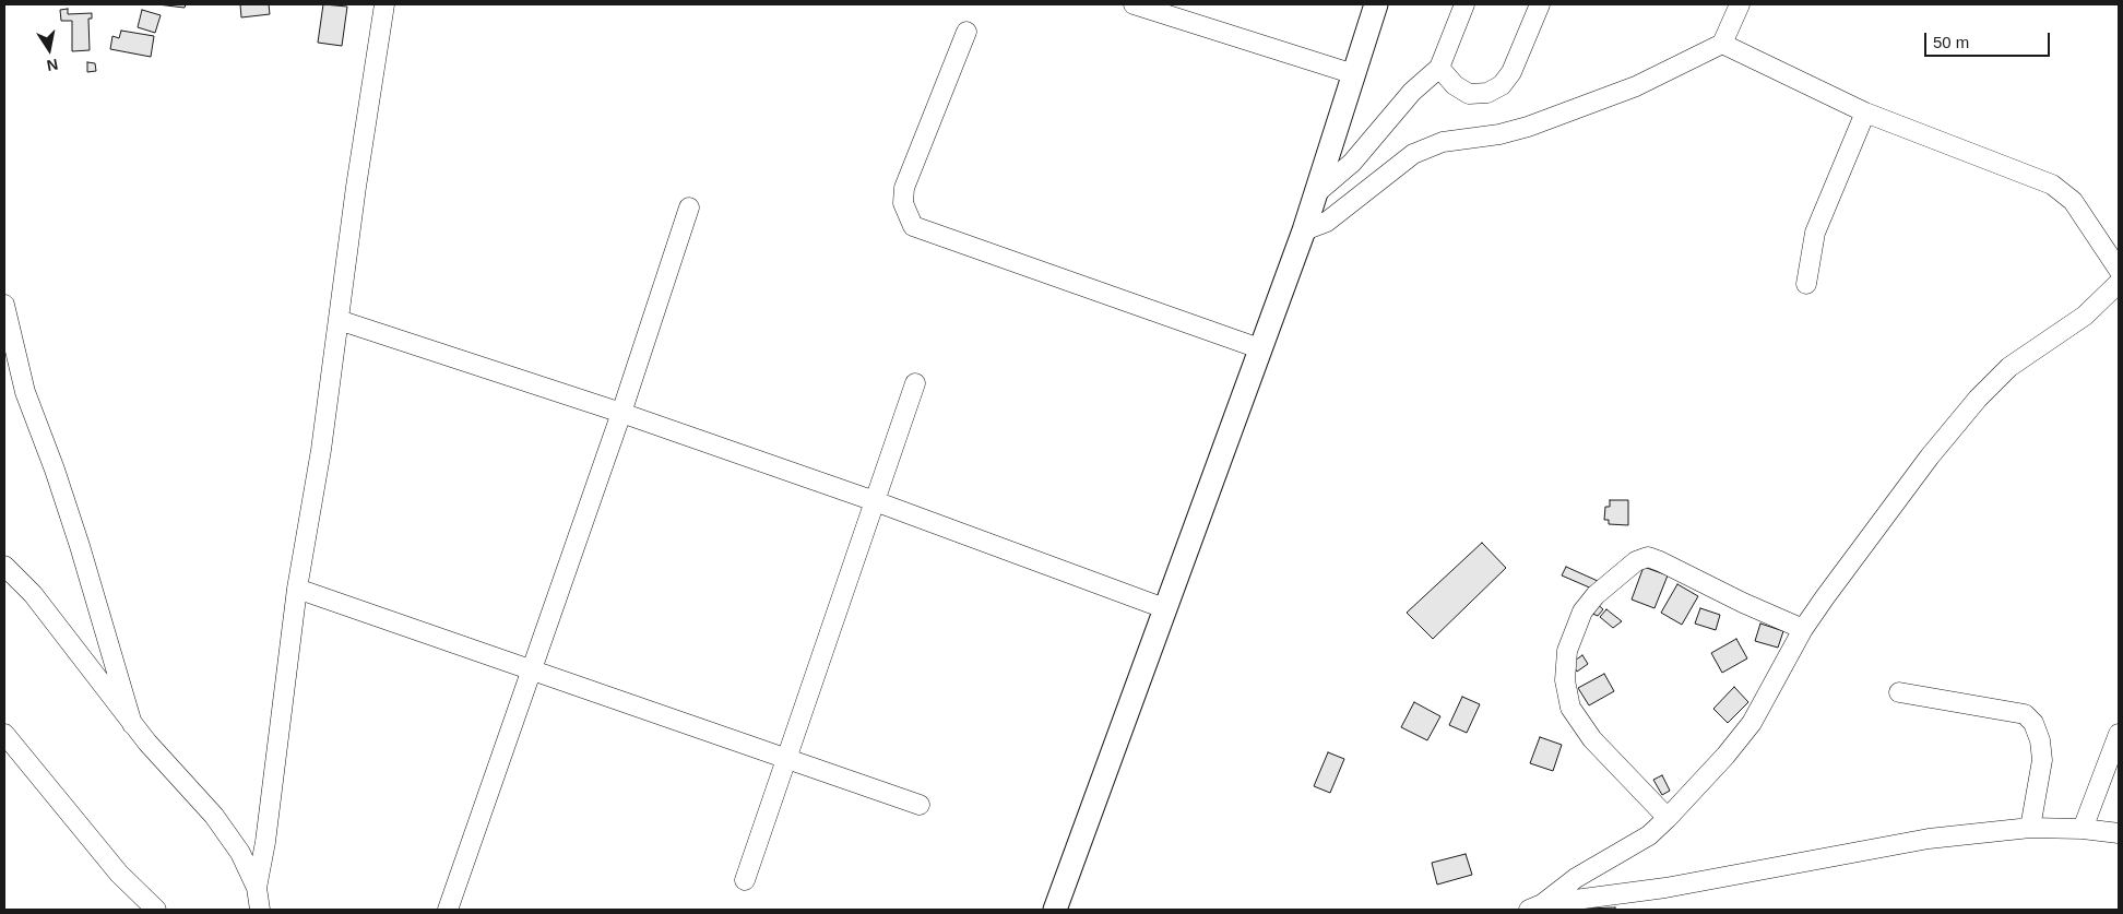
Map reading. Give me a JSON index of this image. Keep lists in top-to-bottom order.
{
  "scale_bar": "50 m",
  "north": "bottom"
}
